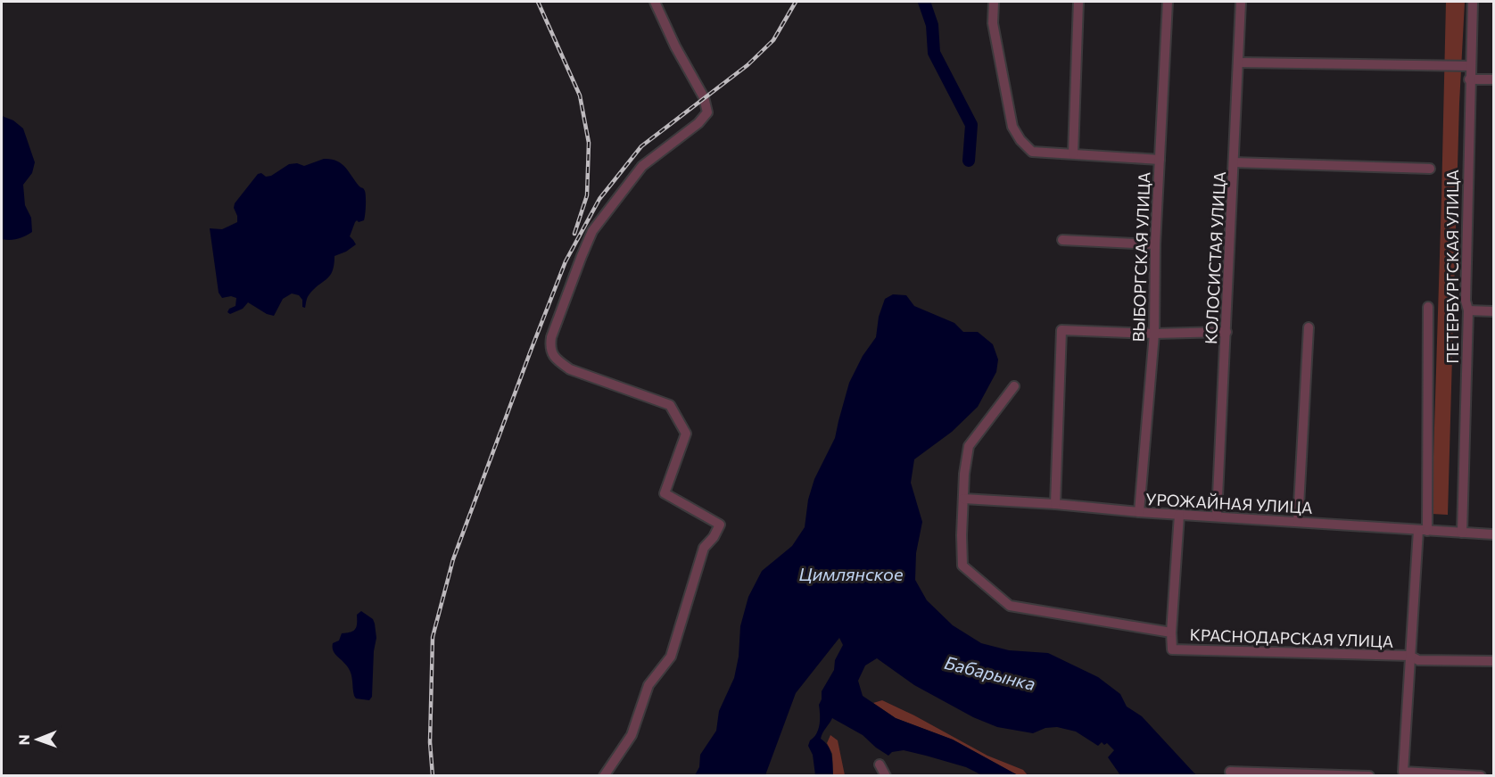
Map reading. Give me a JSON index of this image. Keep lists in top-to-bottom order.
{
  "streets": {
    "street": [
      "ВЫБОРГСКАЯ УЛИЦА",
      "КОЛОСИСТАЯ УЛИЦА",
      "ПЕТЕРБУРГСКАЯ УЛИЦА",
      "УРОЖАЙНАЯ УЛИЦА",
      "КРАСНОДАРСКАЯ УЛИЦА"
    ]
  },
  "crossings": [
    ["ВЫБОРГСКАЯ УЛИЦА", "УРОЖАЙНАЯ УЛИЦА"],
    ["КОЛОСИСТАЯ УЛИЦА", "УРОЖАЙНАЯ УЛИЦА"],
    ["ПЕТЕРБУРГСКАЯ УЛИЦА", "УРОЖАЙНАЯ УЛИЦА"],
    ["ПЕТЕРБУРГСКАЯ УЛИЦА", "КРАСНОДАРСКАЯ УЛИЦА"],
    ["УРОЖАЙНАЯ УЛИЦА", "КРАСНОДАРСКАЯ УЛИЦА"]
  ],
  "water": ["Цимлянское", "Бабарынка"],
  "north": "left"
}
